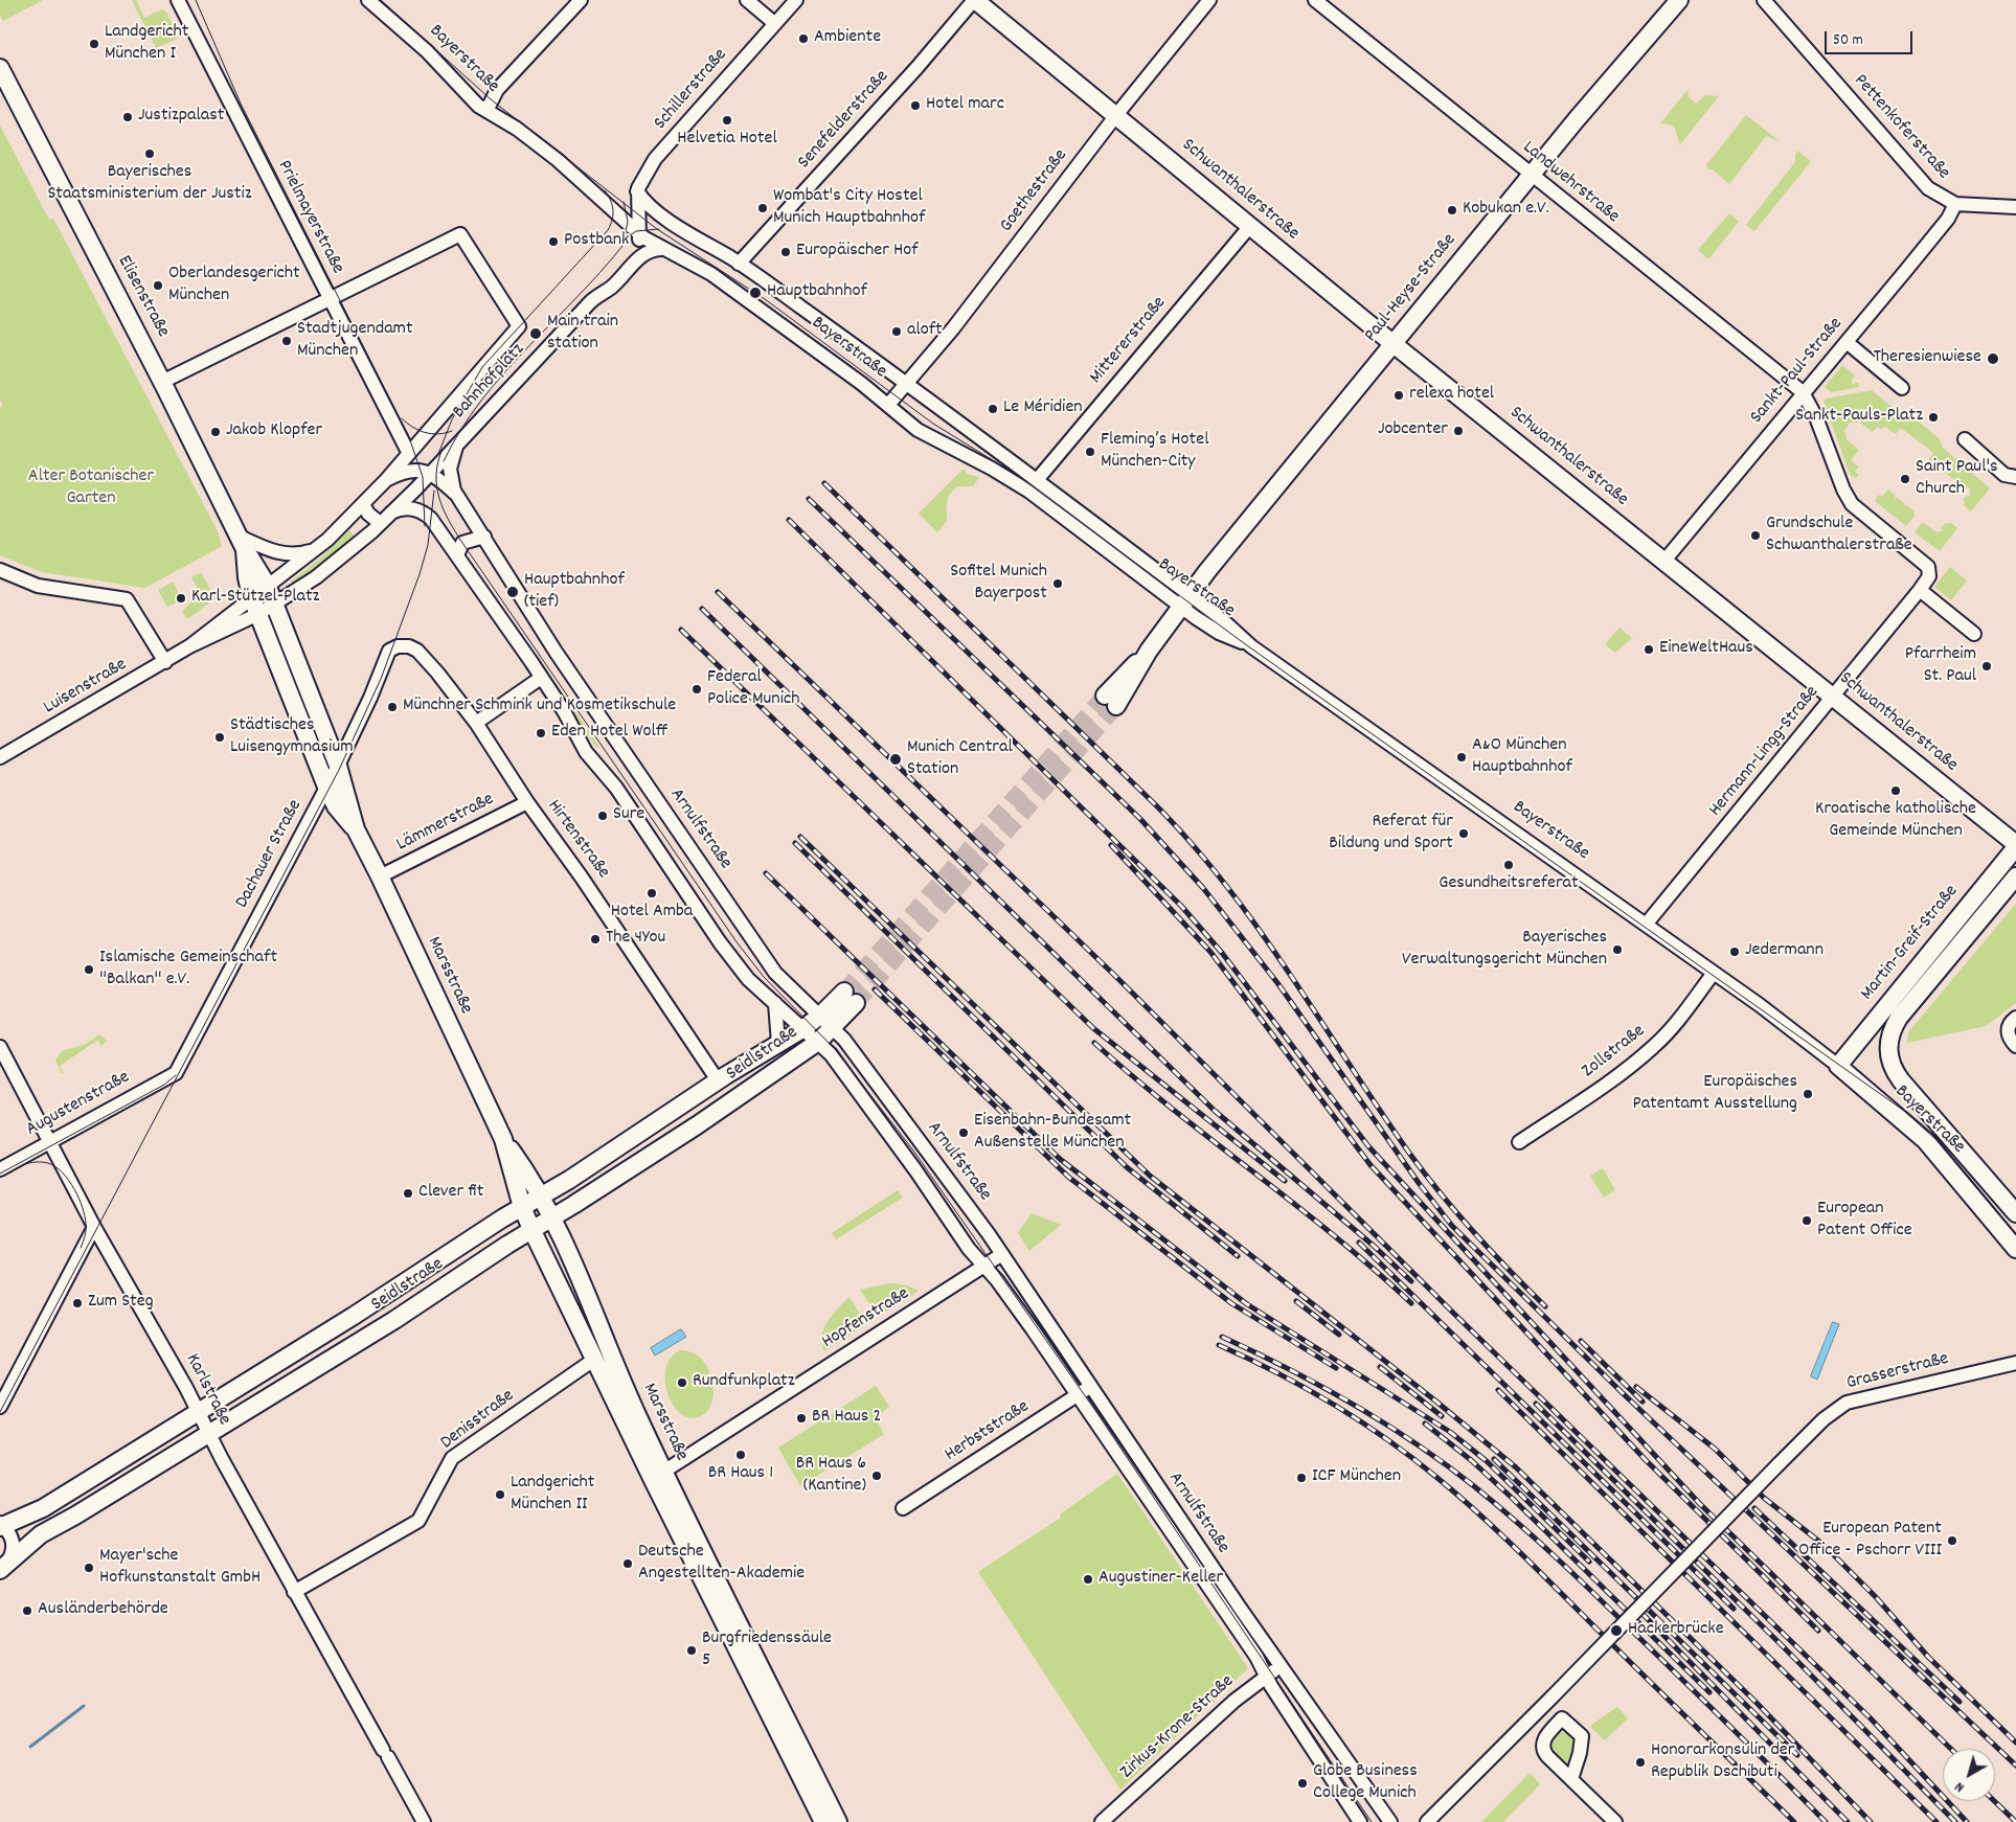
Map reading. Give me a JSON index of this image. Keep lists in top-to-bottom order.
{
  "streets": {
    "main road": [
      "Bayerstraße",
      "Schwanthalerstraße",
      "Paul-Heyse-Straße",
      "Elisenstraße",
      "Martin-Greif-Straße",
      "Marsstraße",
      "Seidlstraße"
    ],
    "street": [
      "Schillerstraße",
      "Senefelderstraße",
      "Pettenkoferstraße",
      "Landwehrstraße",
      "Goethestraße",
      "Prielmayerstraße",
      "Mittererstraße",
      "Sankt-Paul-Straße",
      "Bahnhofplatz",
      "Luisenstraße",
      "Hermann-Lingg-Straße",
      "Lämmerstraße",
      "Arnulfstraße",
      "Hirtenstraße",
      "Dachauer Straße",
      "Zollstraße",
      "Augustenstraße",
      "Hopfenstraße",
      "Grasserstraße",
      "Karlstraße",
      "Denisstraße",
      "Herbststraße",
      "Zirkus-Krone-Straße"
    ]
  },
  "crossings": [
    ["Bayerstraße", "Schillerstraße"],
    ["Bayerstraße", "Senefelderstraße"],
    ["Bayerstraße", "Goethestraße"],
    ["Bayerstraße", "Paul-Heyse-Straße"],
    ["Bayerstraße", "Mittererstraße"],
    ["Bayerstraße", "Bahnhofplatz"],
    ["Bayerstraße", "Hermann-Lingg-Straße"],
    ["Bayerstraße", "Martin-Greif-Straße"],
    ["Bayerstraße", "Zollstraße"],
    ["Senefelderstraße", "Schwanthalerstraße"],
    ["Pettenkoferstraße", "Sankt-Paul-Straße"],
    ["Landwehrstraße", "Paul-Heyse-Straße"],
    ["Landwehrstraße", "Sankt-Paul-Straße"],
    ["Landwehrstraße", "Hermann-Lingg-Straße"],
    ["Schwanthalerstraße", "Goethestraße"],
    ["Schwanthalerstraße", "Paul-Heyse-Straße"],
    ["Schwanthalerstraße", "Mittererstraße"],
    ["Schwanthalerstraße", "Sankt-Paul-Straße"],
    ["Schwanthalerstraße", "Hermann-Lingg-Straße"],
    ["Schwanthalerstraße", "Martin-Greif-Straße"],
    ["Prielmayerstraße", "Bahnhofplatz"],
    ["Elisenstraße", "Luisenstraße"],
    ["Elisenstraße", "Dachauer Straße"],
    ["Elisenstraße", "Marsstraße"],
    ["Sankt-Paul-Straße", "Hermann-Lingg-Straße"],
    ["Bahnhofplatz", "Luisenstraße"],
    ["Bahnhofplatz", "Arnulfstraße"],
    ["Luisenstraße", "Arnulfstraße"],
    ["Lämmerstraße", "Hirtenstraße"],
    ["Lämmerstraße", "Marsstraße"],
    ["Arnulfstraße", "Seidlstraße"],
    ["Arnulfstraße", "Hopfenstraße"],
    ["Arnulfstraße", "Herbststraße"],
    ["Arnulfstraße", "Zirkus-Krone-Straße"],
    ["Hirtenstraße", "Dachauer Straße"],
    ["Hirtenstraße", "Seidlstraße"],
    ["Dachauer Straße", "Marsstraße"],
    ["Dachauer Straße", "Augustenstraße"],
    ["Marsstraße", "Seidlstraße"],
    ["Marsstraße", "Hopfenstraße"],
    ["Marsstraße", "Denisstraße"],
    ["Seidlstraße", "Karlstraße"],
    ["Augustenstraße", "Karlstraße"],
    ["Karlstraße", "Denisstraße"]
  ],
  "parks": ["Alter Botanischer Garten"],
  "places": [
    "Ambiente",
    "Landgericht München I",
    "Hotel marc",
    "Justizpalast",
    "Helvetia Hotel",
    "Bayerisches Staatsministerium der Justiz",
    "Wombat's City Hostel Munich Hauptbahnhof",
    "Kobukan e.V.",
    "Postbank",
    "Europäischer Hof",
    "Oberlandesgericht München",
    "Hauptbahnhof",
    "aloft",
    "Main train station",
    "Stadtjugendamt München",
    "Theresienwiese",
    "relexa hotel",
    "Le Méridien",
    "Sankt-Pauls-Platz",
    "Jobcenter",
    "Jakob Klopfer",
    "Fleming’s Hotel München-City",
    "Saint Paul's Church",
    "Grundschule Schwanthalerstraße",
    "Sofitel Munich Bayerpost",
    "Hauptbahnhof (tief)",
    "Karl-Stützel-Platz",
    "EineWeltHaus",
    "Pfarrheim St. Paul",
    "Federal Police Munich",
    "Münchner Schmink und Kosmetikschule",
    "Eden Hotel Wolff",
    "Städtisches Luisengymnasium",
    "A&O München Hauptbahnhof",
    "Munich Central Station",
    "Kroatische katholische Gemeinde München",
    "Sure",
    "Referat für Bildung und Sport",
    "Gesundheitsreferat",
    "Hotel Amba",
    "The 4You",
    "Bayerisches Verwaltungsgericht München",
    "Jedermann",
    "Islamische Gemeinschaft ''Balkan'' e.V.",
    "Europäisches Patentamt Ausstellung",
    "Eisenbahn-Bundesamt Außenstelle München",
    "Clever fit",
    "European Patent Office",
    "Zum Steg",
    "Rundfunkplatz",
    "BR Haus 2",
    "BR Haus 1",
    "BR Haus 6 (Kantine)",
    "ICF München",
    "Landgericht München II",
    "European Patent Office - Pschorr VIII",
    "Deutsche Angestellten-Akademie",
    "Mayer'sche Hofkunstanstalt GmbH",
    "Augustiner-Keller",
    "Ausländerbehörde",
    "Hackerbrücke",
    "Burgfriedenssäule 5",
    "Honorarkonsulin der Republik Dschibuti",
    "Globe Business College Munich"
  ],
  "scale_bar": "50 m",
  "north": "bottom left"
}
